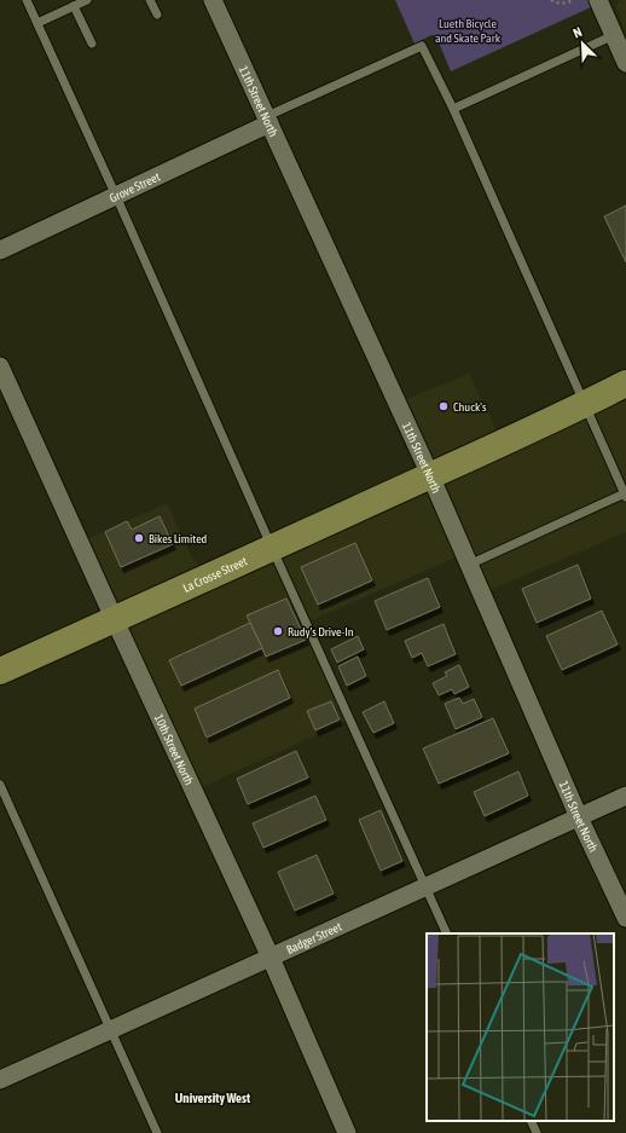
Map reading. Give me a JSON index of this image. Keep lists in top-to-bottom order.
{
  "streets": {
    "main road": ["La Crosse Street"],
    "street": [
      "11th Street North",
      "Grove Street",
      "10th Street North",
      "Badger Street"
    ]
  },
  "crossings": [
    ["11th Street North", "Grove Street"],
    ["11th Street North", "La Crosse Street"],
    ["11th Street North", "Badger Street"],
    ["La Crosse Street", "10th Street North"],
    ["10th Street North", "Badger Street"]
  ],
  "districts": ["University West"],
  "parks": ["Lueth Bicycle and Skate Park"],
  "places": ["Chuck's", "Bikes Limited", "Rudy's Drive-In"],
  "north": "top left"
}
